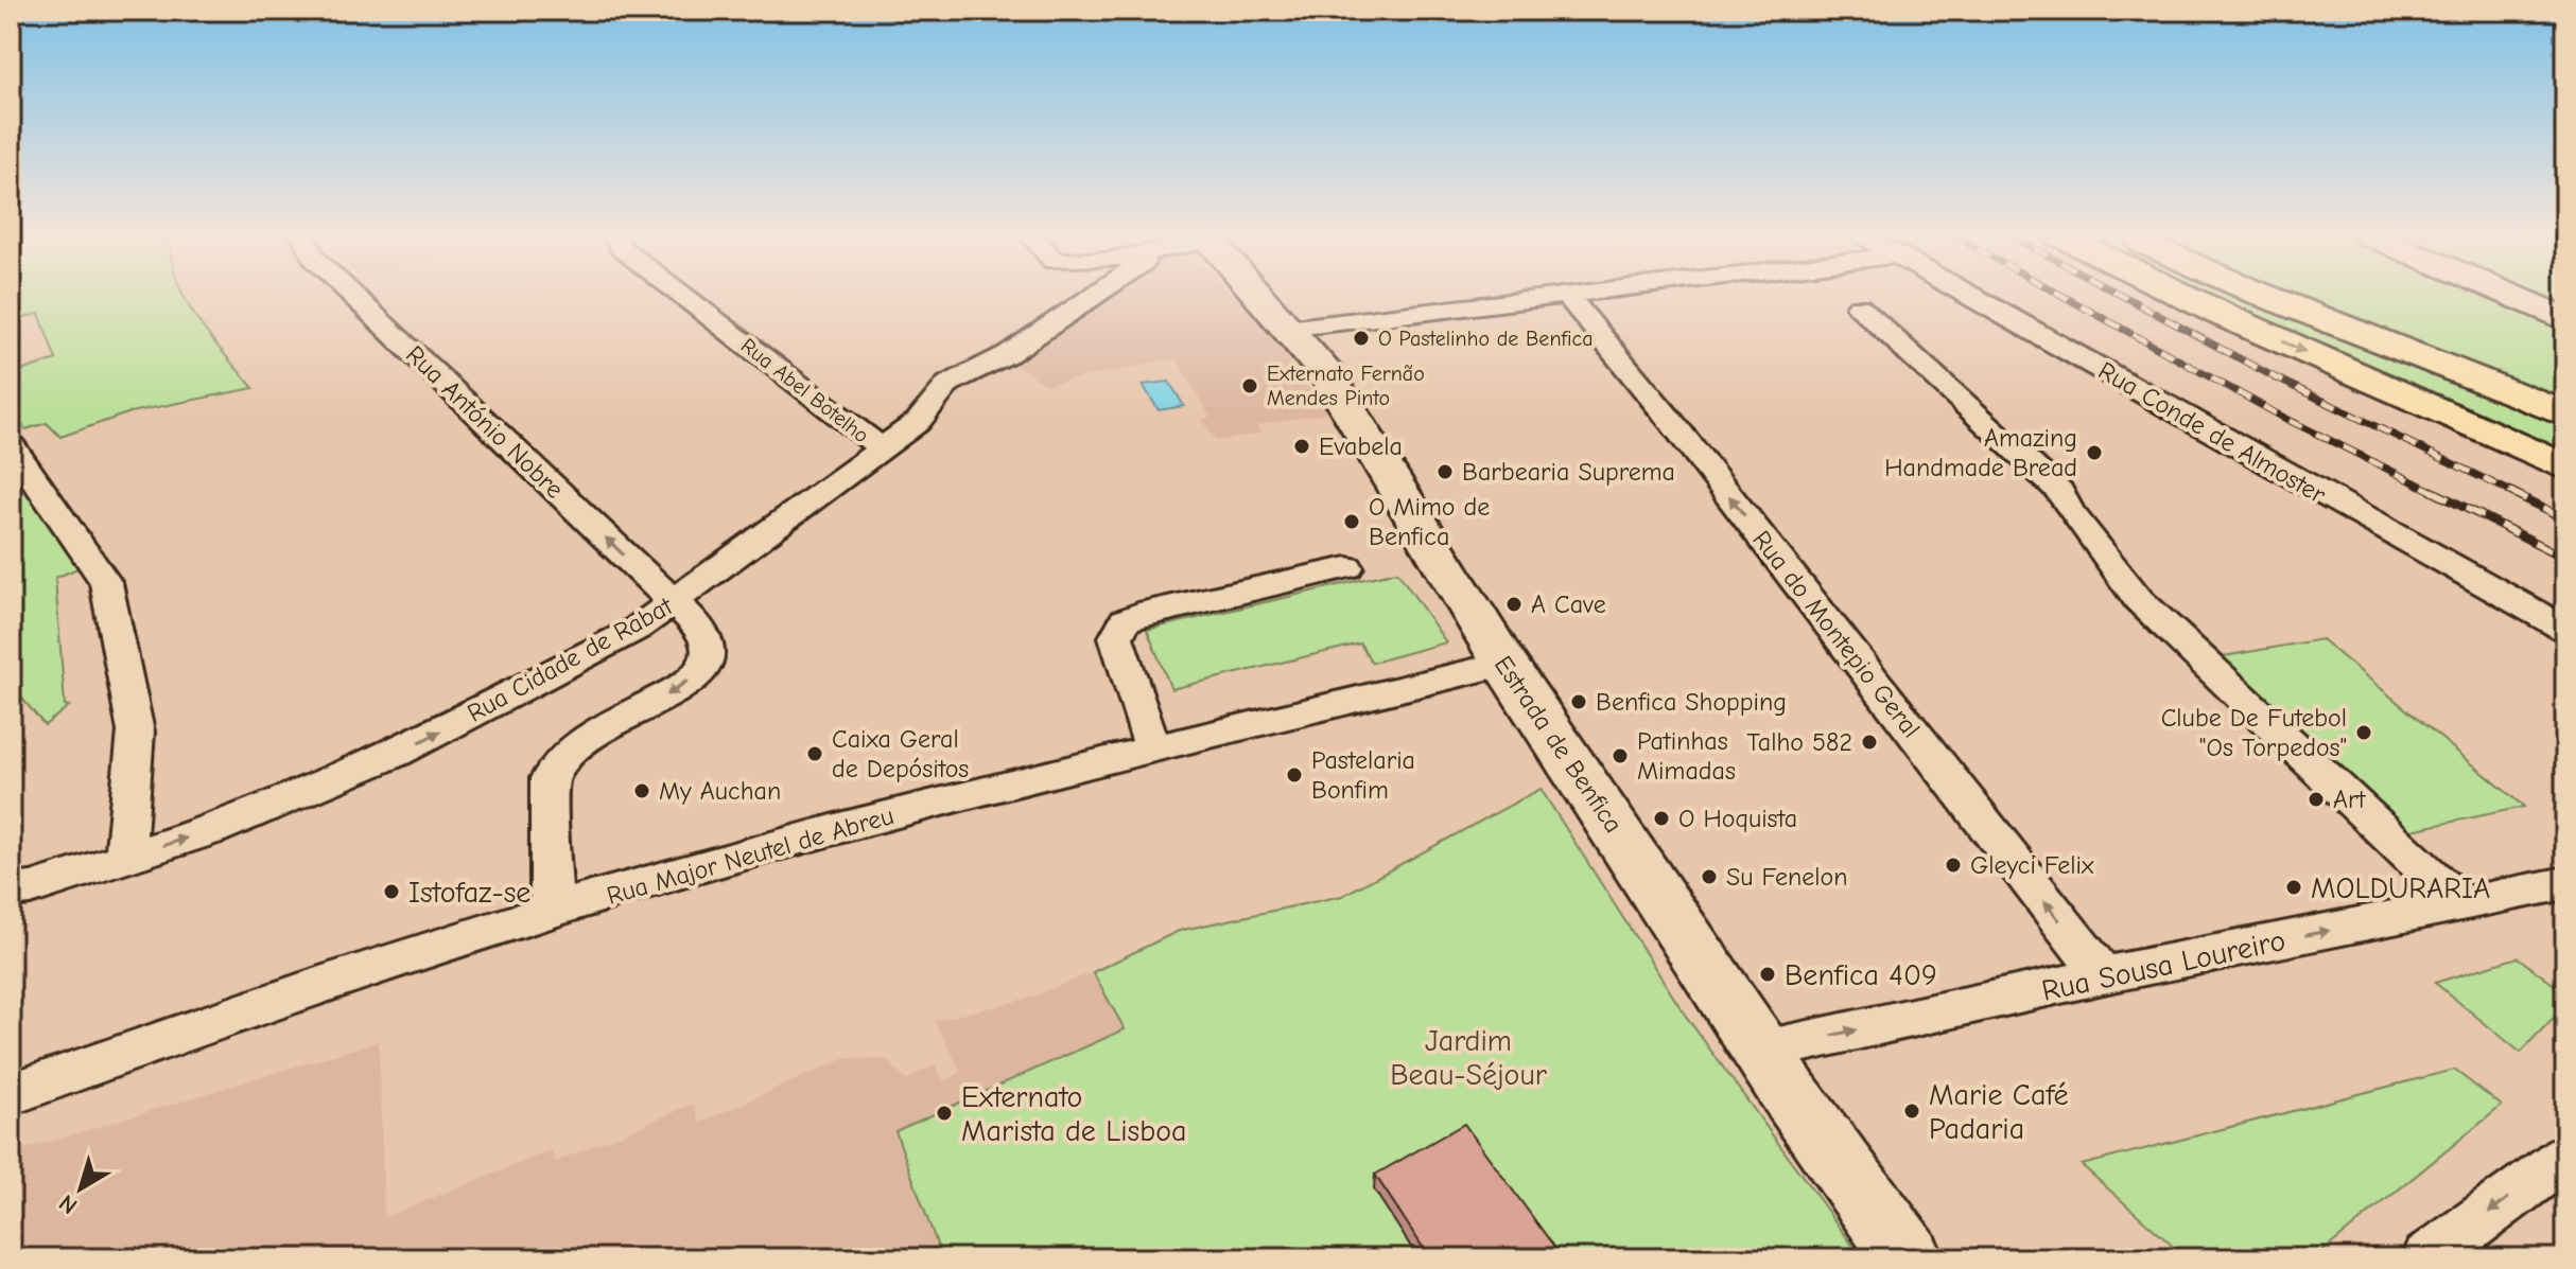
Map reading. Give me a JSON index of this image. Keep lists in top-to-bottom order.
{
  "streets": {
    "street": [
      "Rua Abel Botelho",
      "Rua António Nobre",
      "Rua Conde de Almoster",
      "Rua do Montepio Geral",
      "Rua Cidade de Rabat",
      "Estrada de Benfica",
      "Rua Major Neutel de Abreu",
      "Rua Sousa Loureiro"
    ]
  },
  "crossings": [
    ["Rua Abel Botelho", "Rua Cidade de Rabat"],
    ["Rua António Nobre", "Rua Cidade de Rabat"],
    ["Rua António Nobre", "Rua Major Neutel de Abreu"],
    ["Rua do Montepio Geral", "Rua Sousa Loureiro"],
    ["Estrada de Benfica", "Rua Major Neutel de Abreu"],
    ["Estrada de Benfica", "Rua Sousa Loureiro"]
  ],
  "one_way": ["Rua Cidade de Rabat", "Rua Sousa Loureiro"],
  "parks": ["Jardim Beau-Séjour"],
  "places": [
    "O Pastelinho de Benfica",
    "Externato Fernão Mendes Pinto",
    "Evabela",
    "Amazing Handmade Bread",
    "Barbearia Suprema",
    "O Mimo de Benfica",
    "A Cave",
    "Benfica Shopping",
    "Clube De Futebol \"Os Torpedos\"",
    "Talho 582",
    "Caixa Geral de Depósitos",
    "Patinhas Mimadas",
    "Pastelaria Bonfim",
    "My Auchan",
    "Art",
    "O Hoquista",
    "Gleyci Felix",
    "Su Fenelon",
    "MOLDURARIA",
    "Istofaz-se",
    "Benfica 409",
    "Marie Café Padaria",
    "Externato Marista de Lisboa"
  ],
  "north": "bottom left"
}
